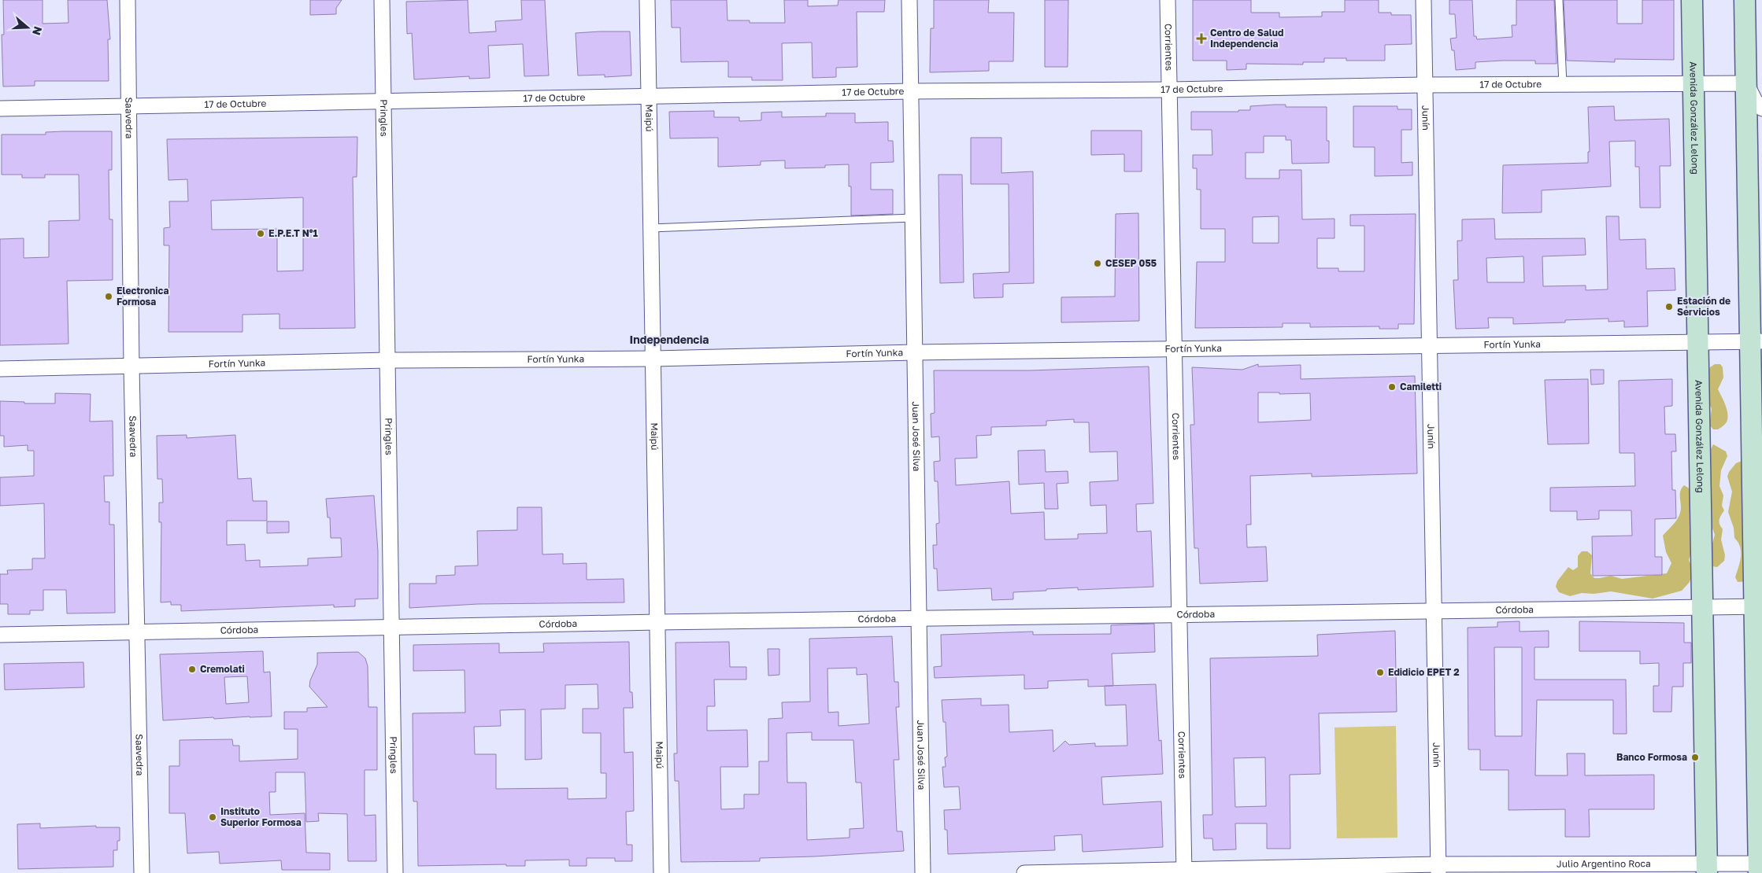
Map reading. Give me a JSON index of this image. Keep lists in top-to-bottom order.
{
  "streets": {
    "main road": ["Avenida González Lelong"],
    "street": [
      "Corrientes",
      "17 de Octubre",
      "Saavedra",
      "Pringles",
      "Maipú",
      "Junín",
      "Fortín Yunka",
      "Juan José Silva",
      "Córdoba",
      "Julio Argentino Roca"
    ]
  },
  "crossings": [
    ["Corrientes", "17 de Octubre"],
    ["Corrientes", "Fortín Yunka"],
    ["Corrientes", "Córdoba"],
    ["Corrientes", "Julio Argentino Roca"],
    ["17 de Octubre", "Saavedra"],
    ["17 de Octubre", "Pringles"],
    ["17 de Octubre", "Maipú"],
    ["17 de Octubre", "Junín"],
    ["17 de Octubre", "Avenida González Lelong"],
    ["17 de Octubre", "Juan José Silva"],
    ["Saavedra", "Fortín Yunka"],
    ["Saavedra", "Córdoba"],
    ["Pringles", "Fortín Yunka"],
    ["Pringles", "Córdoba"],
    ["Maipú", "Fortín Yunka"],
    ["Maipú", "Córdoba"],
    ["Junín", "Fortín Yunka"],
    ["Junín", "Córdoba"],
    ["Junín", "Julio Argentino Roca"],
    ["Avenida González Lelong", "Fortín Yunka"],
    ["Avenida González Lelong", "Córdoba"],
    ["Avenida González Lelong", "Julio Argentino Roca"],
    ["Fortín Yunka", "Juan José Silva"],
    ["Juan José Silva", "Córdoba"]
  ],
  "districts": ["Independencia"],
  "places": {
    "health": ["Centro de Salud Independencia"],
    "other": [
      "E.P.E.T N°1",
      "CESEP 055",
      "Electronica Formosa",
      "Estación de Servicios",
      "Camiletti",
      "Cremolati",
      "Edidicio EPET 2",
      "Banco Formosa",
      "Instituto Superior Formosa"
    ]
  },
  "north": "right"
}
